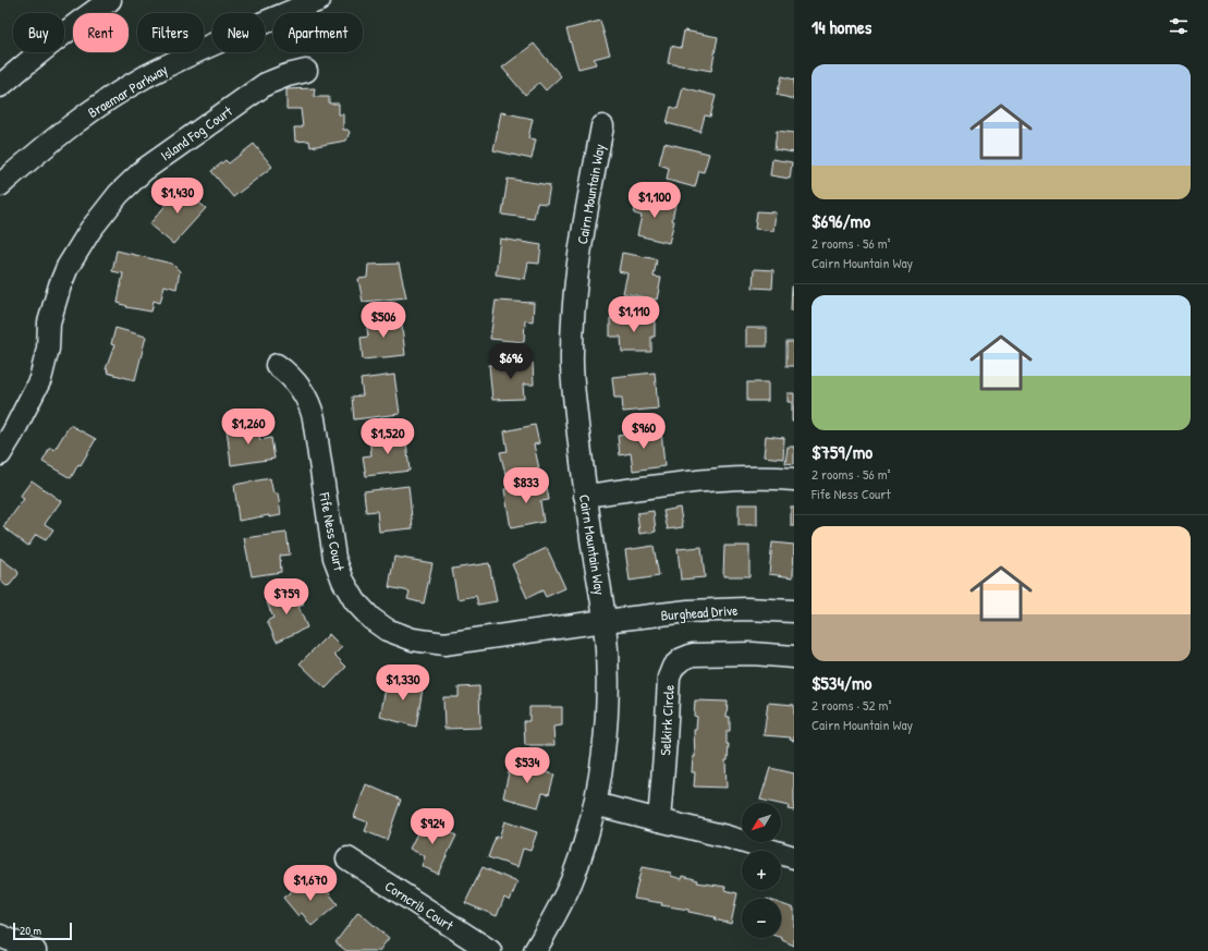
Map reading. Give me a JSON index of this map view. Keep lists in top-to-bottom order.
{
  "streets": {
    "street": [
      "Braemar Parkway",
      "Island Fog Court",
      "Cairn Mountain Way",
      "Fife Ness Court",
      "Burghead Drive",
      "Selkirk Circle",
      "Corncrib Court"
    ]
  },
  "crossings": [
    ["Cairn Mountain Way", "Fife Ness Court"],
    ["Cairn Mountain Way", "Burghead Drive"],
    ["Fife Ness Court", "Burghead Drive"]
  ],
  "scale_bar": "20 m",
  "north": "bottom left",
  "page": {
    "heading": "14 homes",
    "chip": [
      "Buy",
      "Rent",
      "Filters",
      "New",
      "Apartment"
    ],
    "list": [
      {
        "name": "$696/mo",
        "note": "2 rooms · 56 m² · Cairn Mountain Way"
      },
      {
        "name": "$759/mo",
        "note": "2 rooms · 56 m² · Fife Ness Court"
      },
      {
        "name": "$534/mo",
        "note": "2 rooms · 52 m² · Cairn Mountain Way"
      }
    ],
    "price": [
      "$1,430",
      "$1,100",
      "$1,110",
      "$506",
      "$696",
      "$1,260",
      "$960",
      "$1,520",
      "$833",
      "$759",
      "$1,330",
      "$534",
      "$924",
      "$1,670"
    ],
    "map_buttons": ["+", "−"],
    "scale": "20 m"
  }
}
